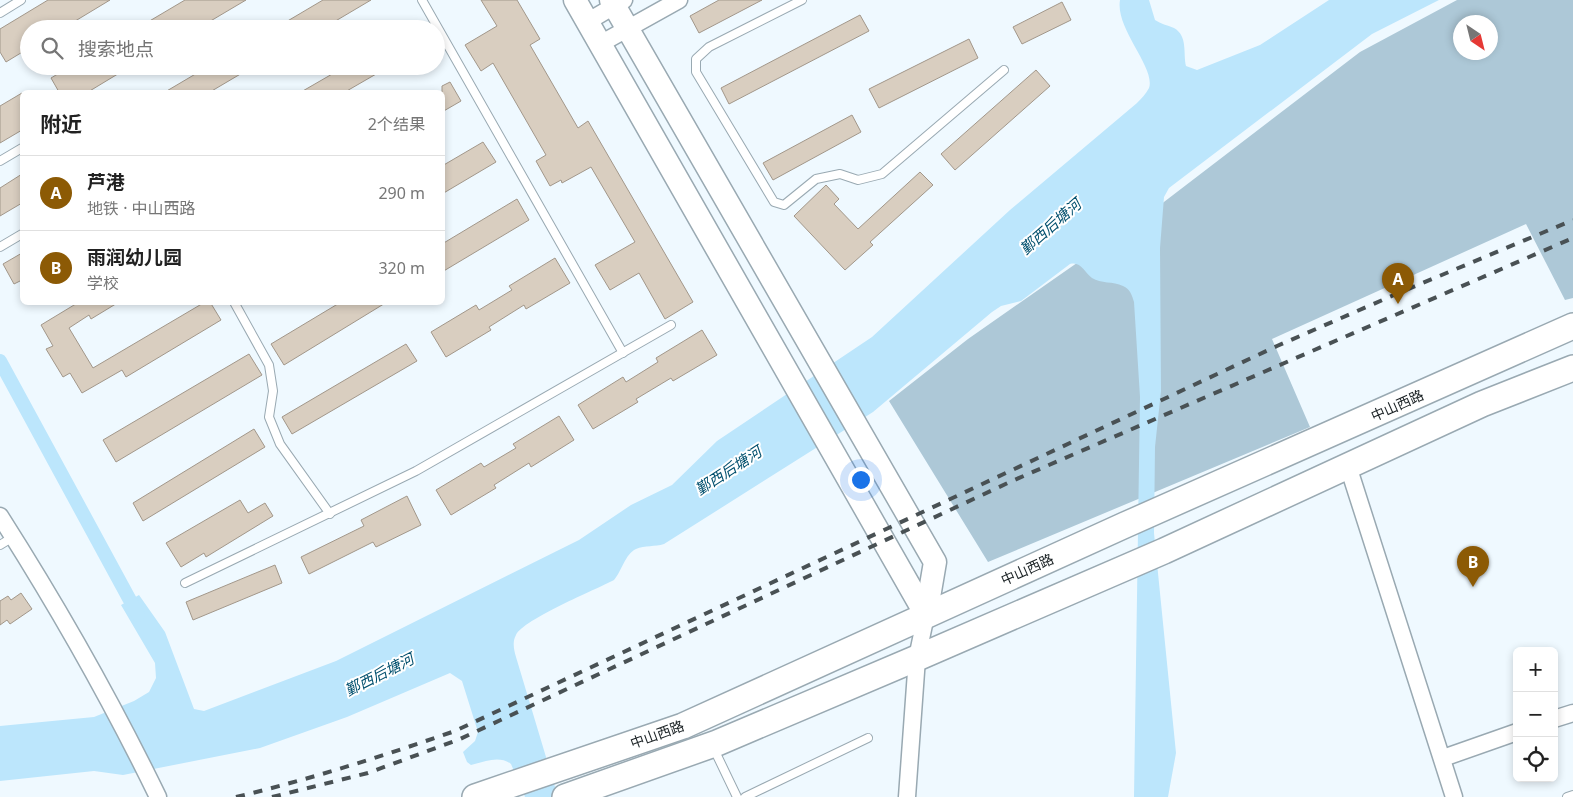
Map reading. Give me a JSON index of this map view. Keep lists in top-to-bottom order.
{
  "streets": {
    "main road": ["中山西路"]
  },
  "water": ["鄞西后塘河"],
  "north": "bottom right",
  "page": {
    "search": "搜索地点",
    "heading": ["附近", "2个结果"],
    "list": [
      {
        "mark": "A",
        "name": "芦港",
        "note": "地铁 · 中山西路",
        "value": "290 m"
      },
      {
        "mark": "B",
        "name": "雨润幼儿园",
        "note": "学校",
        "value": "320 m"
      }
    ],
    "pins": ["A", "B"],
    "map_buttons": ["+", "−"]
  }
}
